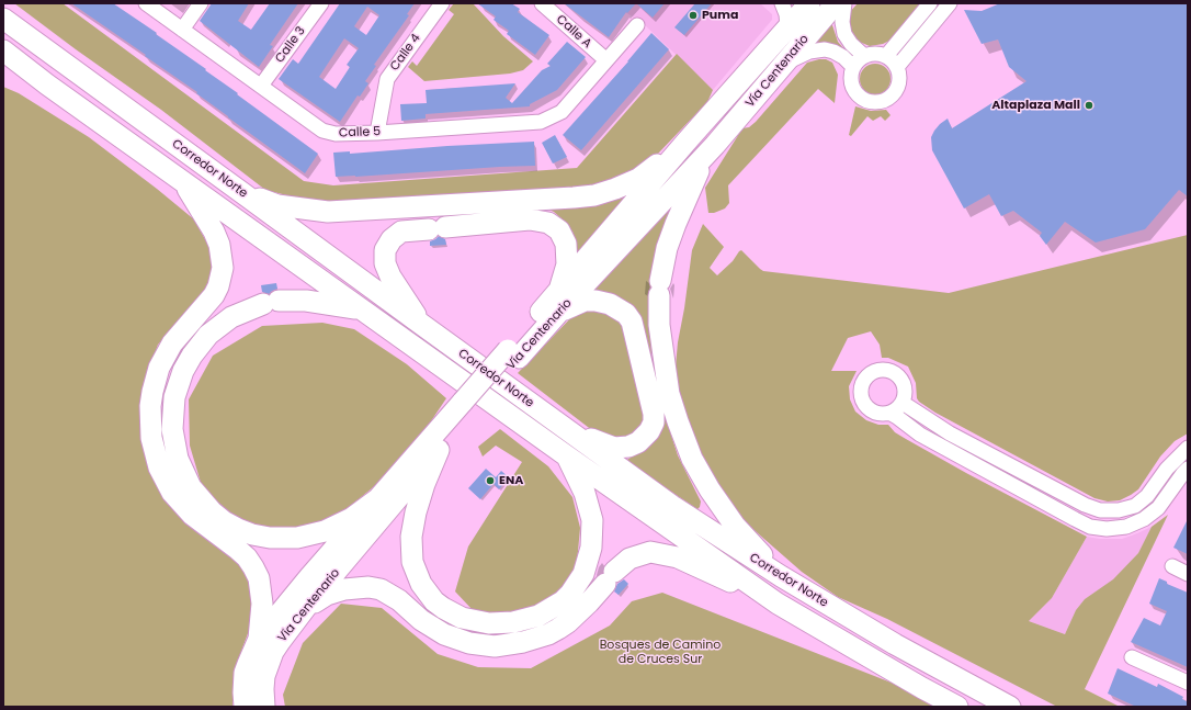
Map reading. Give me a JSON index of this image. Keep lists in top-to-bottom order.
{
  "streets": {
    "highway": ["Vía Centenario", "Corredor Norte"],
    "street": [
      "Calle A",
      "Calle 3",
      "Calle 4",
      "Calle 5"
    ]
  },
  "crossings": [
    ["Calle A", "Calle 5"],
    ["Calle 3", "Calle 5"],
    ["Calle 4", "Calle 5"]
  ],
  "parks": ["Bosques de Camino de Cruces Sur"],
  "places": ["Puma", "Altaplaza Mall", "ENA"]
}
